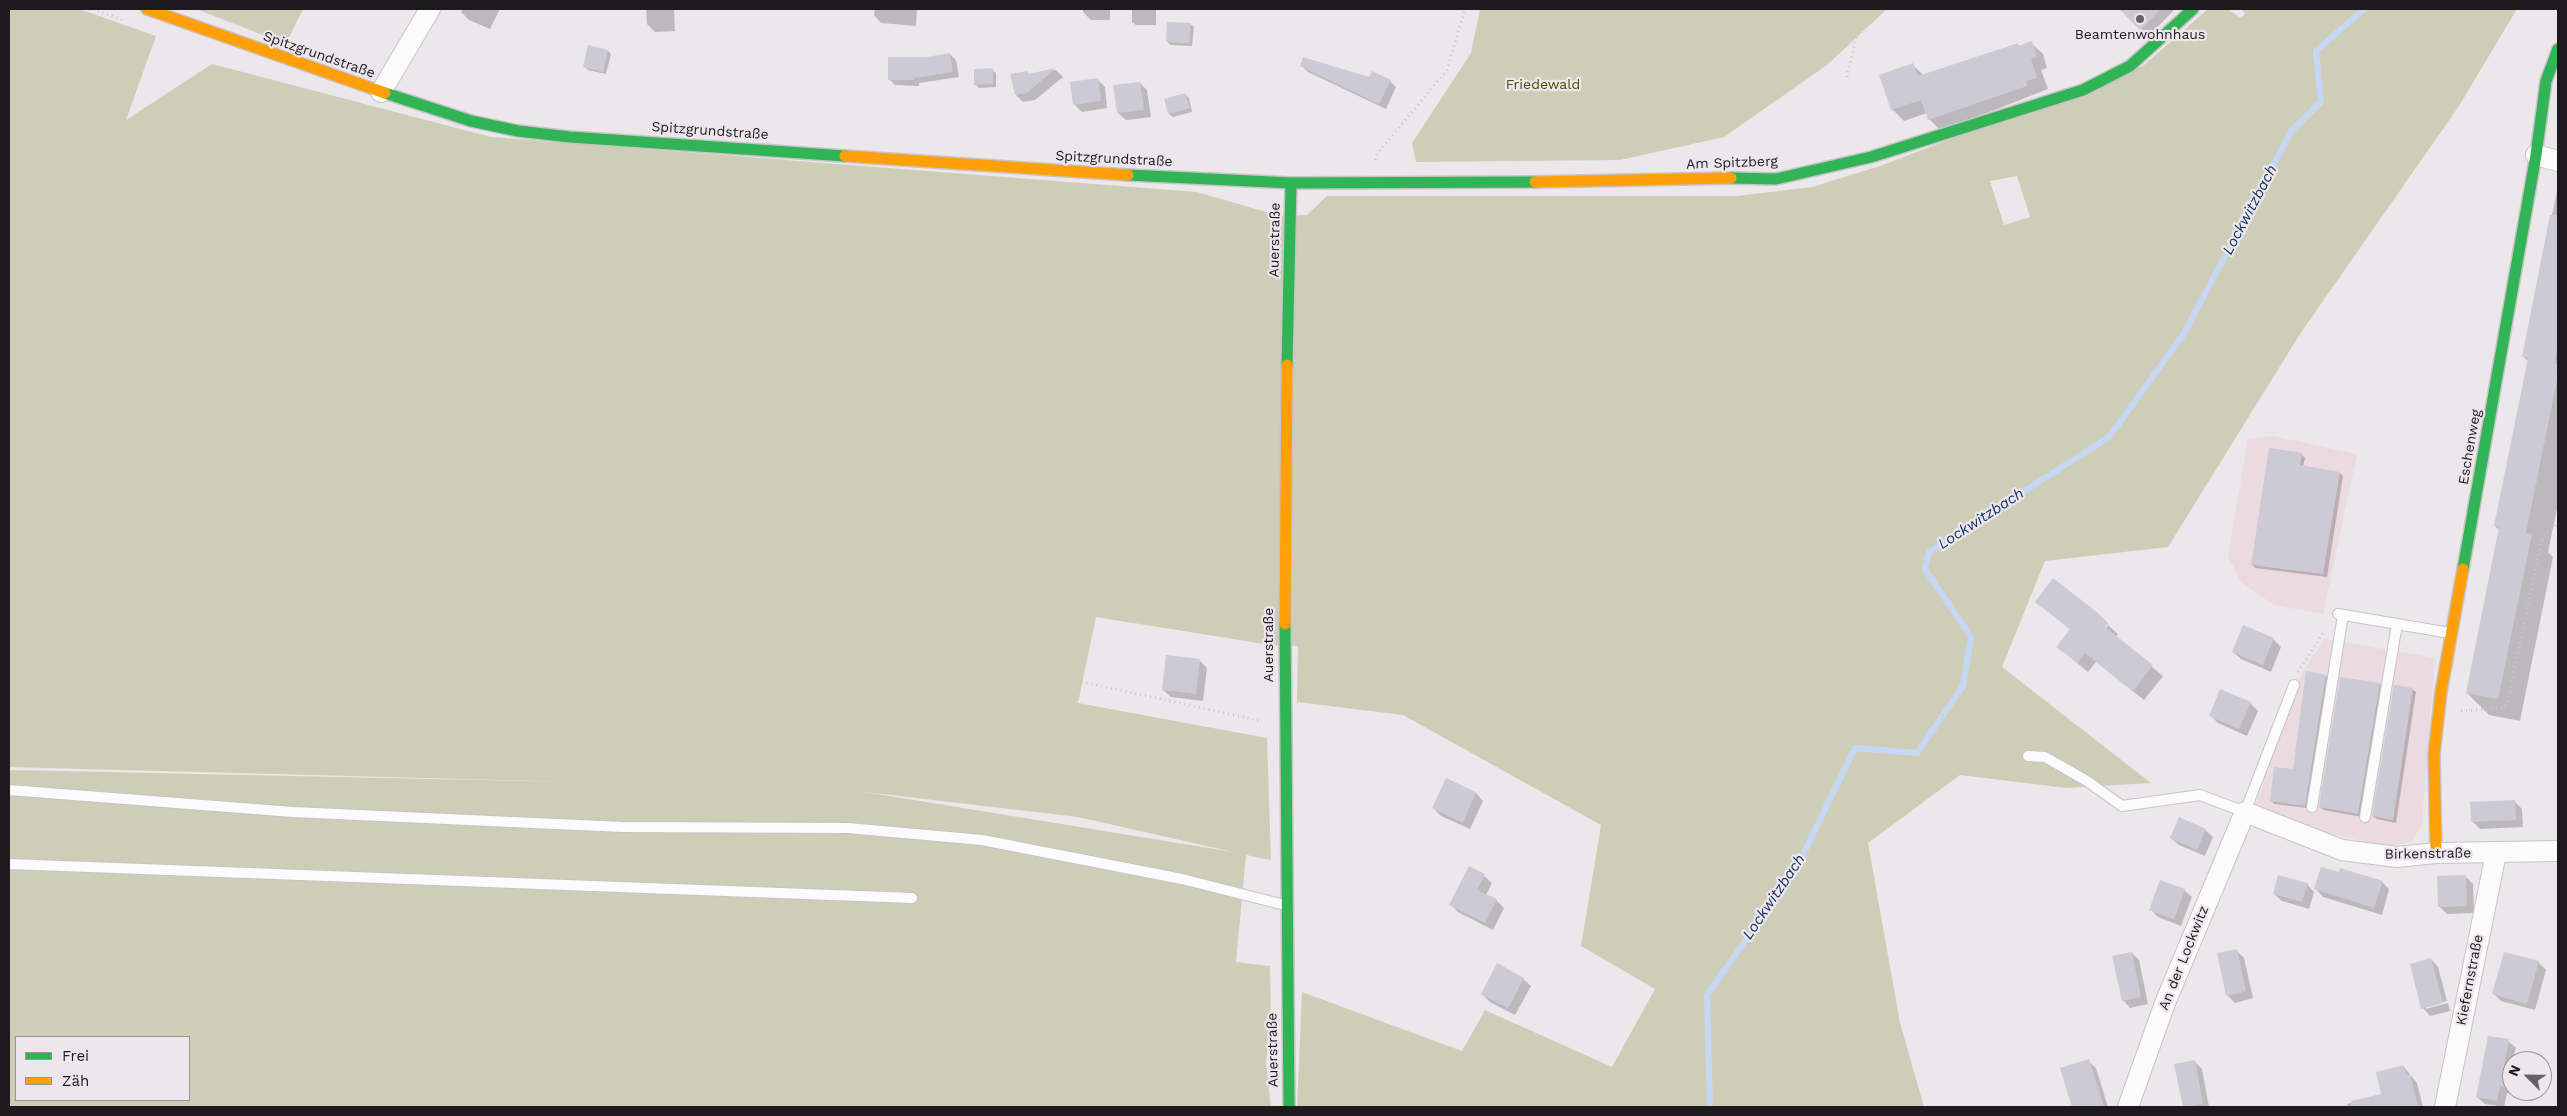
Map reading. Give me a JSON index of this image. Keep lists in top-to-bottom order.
{
  "streets": {
    "street": [
      "Spitzgrundstraße",
      "Am Spitzberg",
      "Auerstraße",
      "Eschenweg",
      "Birkenstraße",
      "An der Lockwitz",
      "Kiefernstraße"
    ]
  },
  "crossings": [
    ["Spitzgrundstraße", "Am Spitzberg"],
    ["Spitzgrundstraße", "Auerstraße"],
    ["Am Spitzberg", "Auerstraße"],
    ["Eschenweg", "Birkenstraße"],
    ["Birkenstraße", "An der Lockwitz"],
    ["Birkenstraße", "Kiefernstraße"]
  ],
  "water": ["Lockwitzbach"],
  "parks": ["Friedewald"],
  "places": ["Beamtenwohnhaus"],
  "legend": ["Frei", "Zäh"],
  "north": "top left"
}
